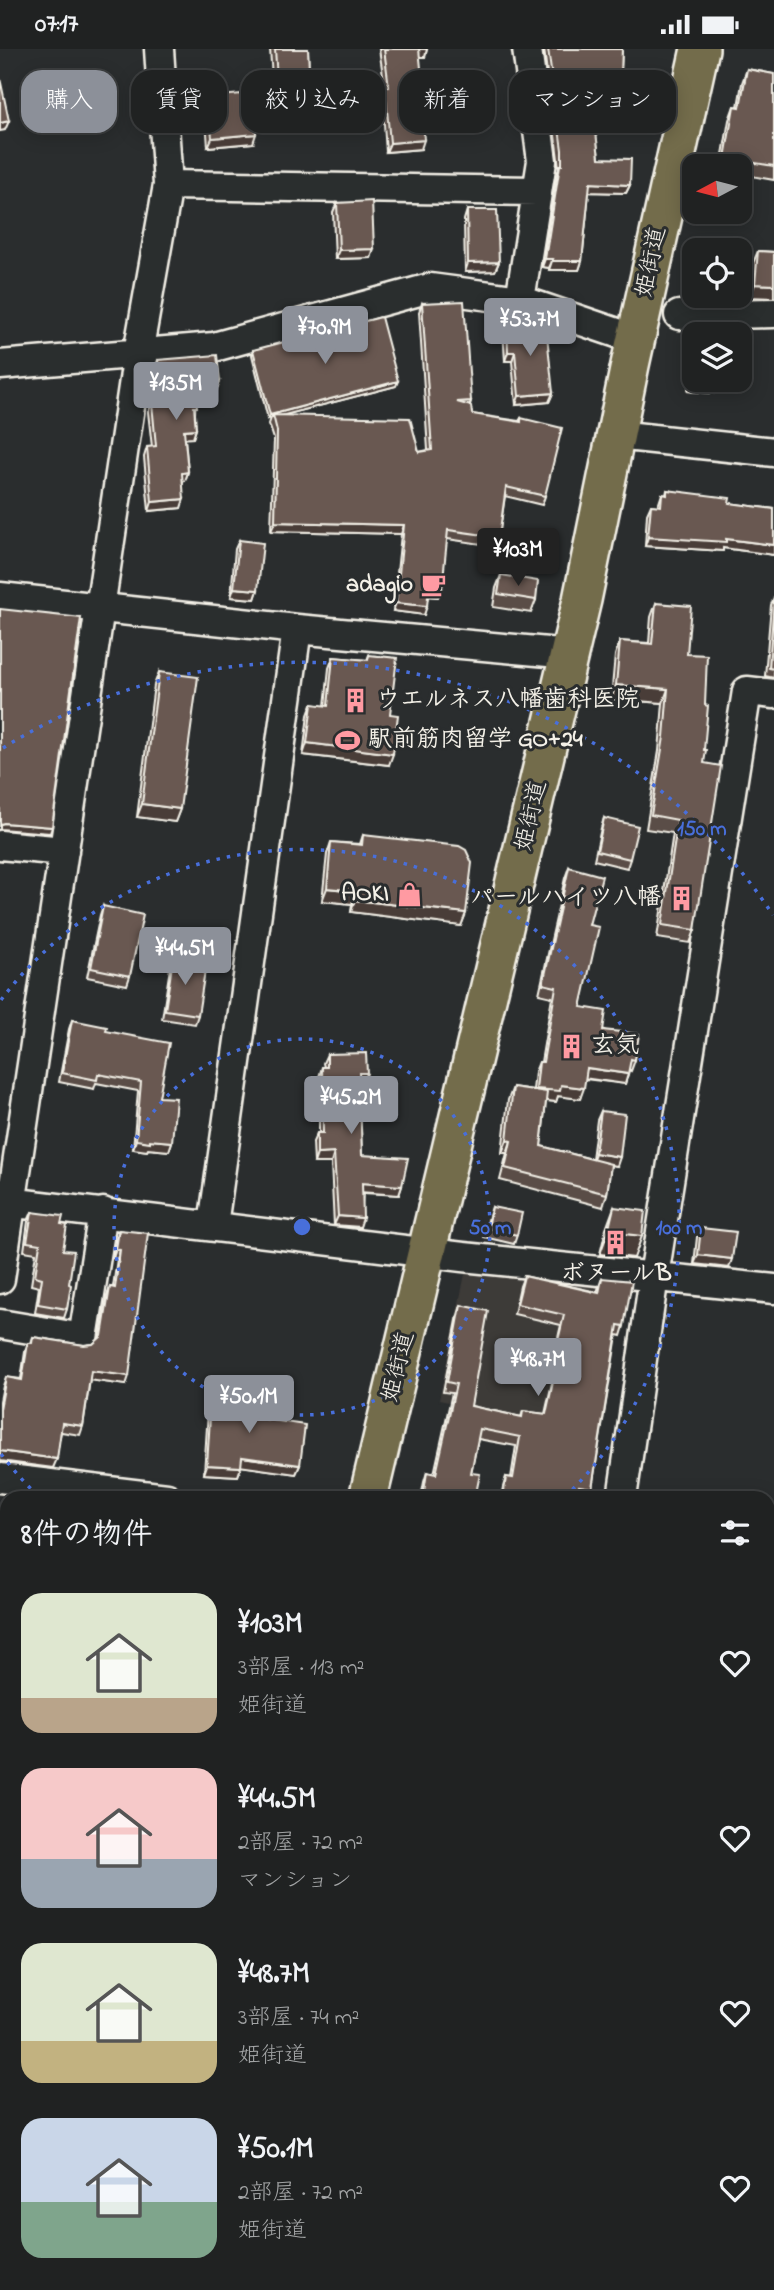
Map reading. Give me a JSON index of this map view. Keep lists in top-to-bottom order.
{
  "streets": {
    "main road": ["姫街道"]
  },
  "places": {
    "cafe": ["adagio"],
    "building": [
      "ウエルネス八幡歯科医院",
      "パールハイツ八幡",
      "玄気",
      "ボヌールB"
    ],
    "sports": ["駅前筋肉留学 GO+24"],
    "shop": ["AOKI"]
  },
  "north": "left",
  "page": {
    "status": "07:17",
    "chip": [
      "購入",
      "賃貸",
      "絞り込み",
      "新着",
      "マンション"
    ],
    "price": [
      "¥53.7M",
      "¥70.9M",
      "¥135M",
      "¥103M",
      "¥44.5M",
      "¥45.2M",
      "¥48.7M",
      "¥50.1M"
    ],
    "heading": "8件の物件",
    "list": [
      {
        "name": "¥103M",
        "note": "3部屋 · 113 m² · 姫街道"
      },
      {
        "name": "¥44.5M",
        "note": "2部屋 · 72 m² · マンション"
      },
      {
        "name": "¥48.7M",
        "note": "3部屋 · 74 m² · 姫街道"
      },
      {
        "name": "¥50.1M",
        "note": "2部屋 · 72 m² · 姫街道"
      }
    ]
  },
  "rings": ["150 m", "50 m", "100 m"]
}
